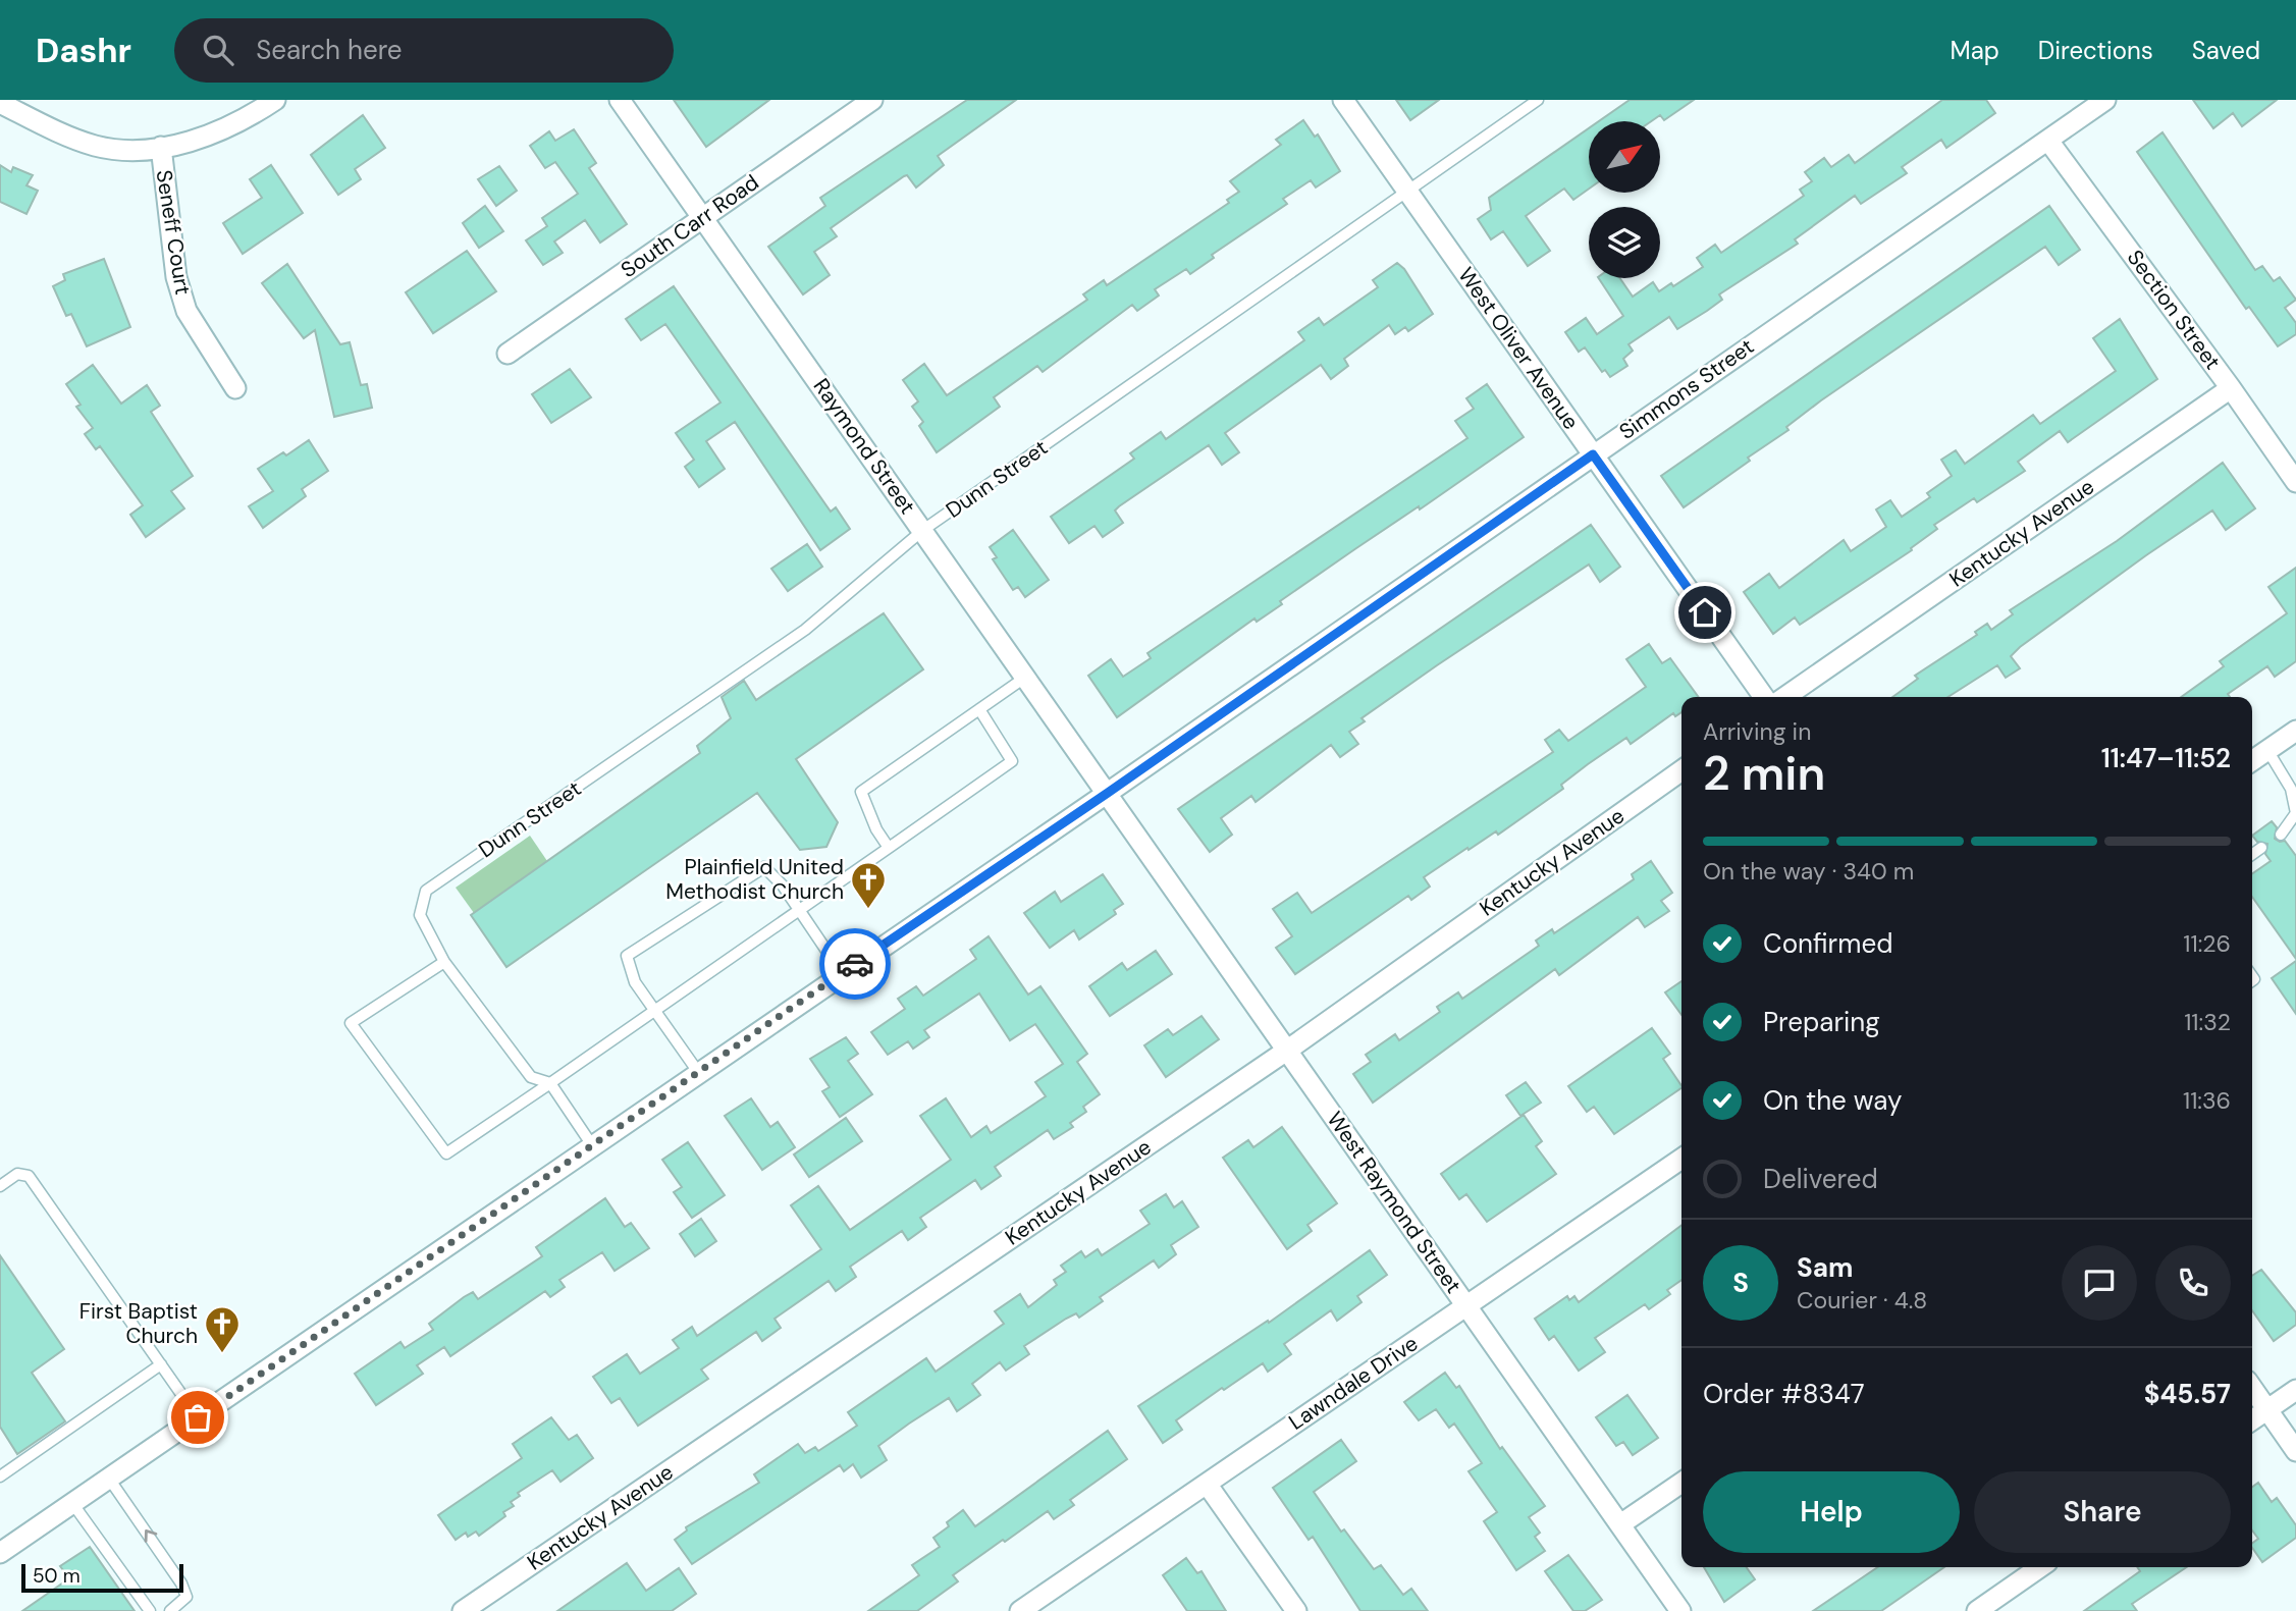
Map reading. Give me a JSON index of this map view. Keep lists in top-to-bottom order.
{
  "streets": {
    "street": [
      "South Carr Road",
      "Seneff Court",
      "Section Street",
      "West Oliver Avenue",
      "Simmons Street",
      "Raymond Street",
      "Kentucky Avenue",
      "West Raymond Street",
      "Lawndale Drive"
    ],
    "lane": ["Dunn Street"]
  },
  "crossings": [
    ["South Carr Road", "Raymond Street"],
    ["Section Street", "Simmons Street"],
    ["Section Street", "Kentucky Avenue"],
    ["West Oliver Avenue", "Simmons Street"],
    ["West Oliver Avenue", "Dunn Street"],
    ["Simmons Street", "Raymond Street"],
    ["Simmons Street", "West Raymond Street"],
    ["Raymond Street", "Dunn Street"],
    ["Raymond Street", "West Raymond Street"],
    ["Kentucky Avenue", "West Raymond Street"],
    ["West Raymond Street", "Lawndale Drive"]
  ],
  "places": {
    "church": ["Plainfield United Methodist Church", "First Baptist Church"]
  },
  "scale_bar": "50 m",
  "north": "top right",
  "page": {
    "header": "Dashr",
    "search": "Search here",
    "nav": ["Map", "Directions", "Saved"],
    "heading": ["2 min", "Arriving in", "11:47–11:52"],
    "panel": [
      "Sam",
      "Courier · 4.8",
      "Order #8347",
      "$45.57"
    ],
    "bar": "On the way · 340 m",
    "list": [
      ["Confirmed", "11:26"],
      ["Preparing", "11:32"],
      ["On the way", "11:36"],
      "Delivered"
    ],
    "round": "S",
    "buttons": ["Help", "Share"],
    "scale": "50 m"
  }
}
